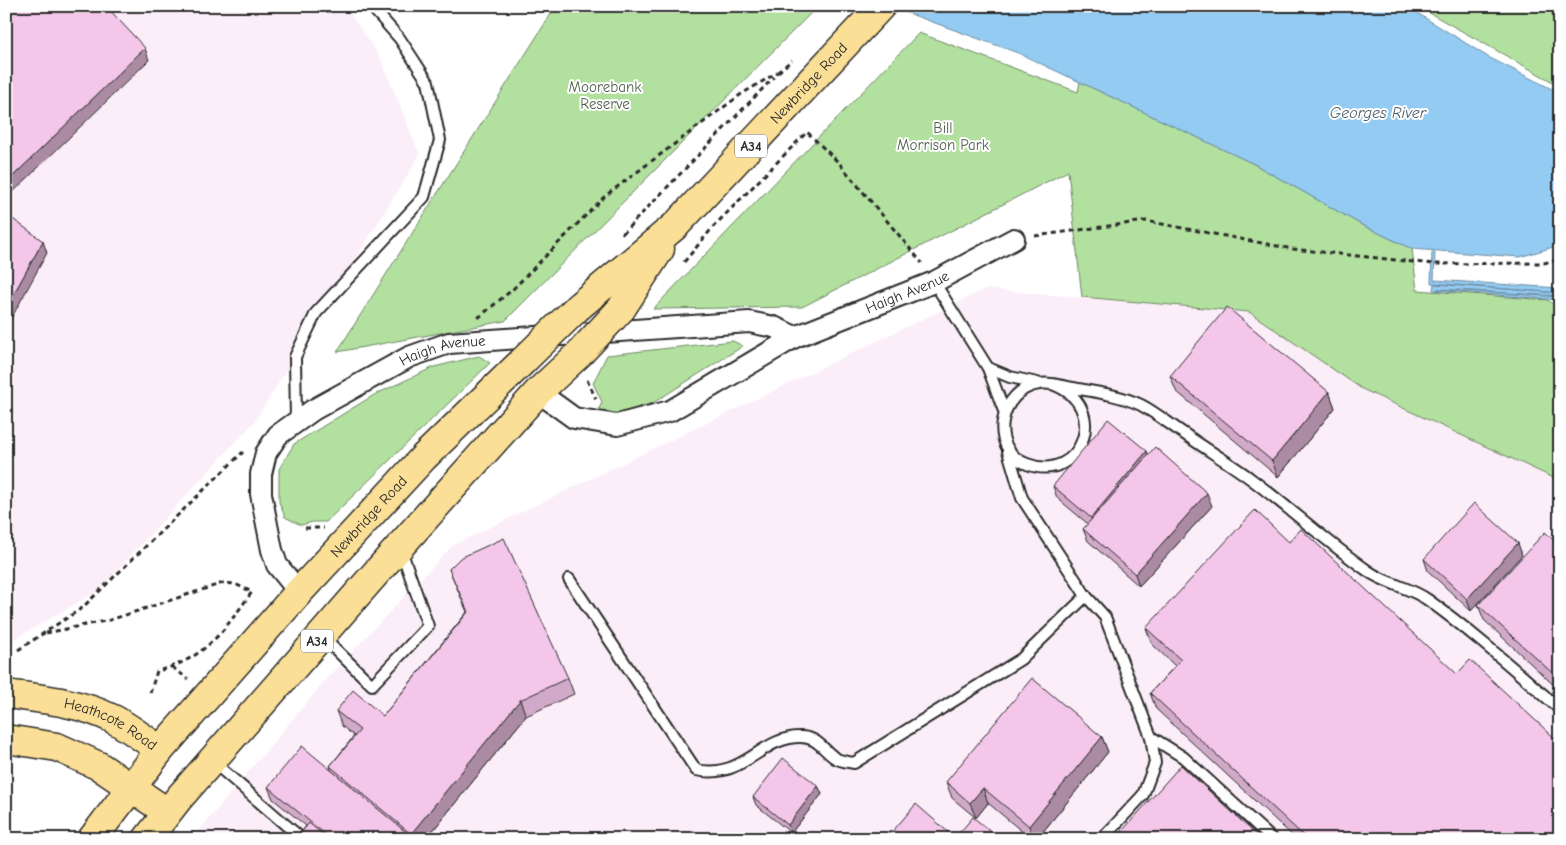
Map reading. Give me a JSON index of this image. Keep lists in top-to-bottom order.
{
  "streets": {
    "main road": ["Newbridge Road", "A34", "Heathcote Road"],
    "street": ["Haigh Avenue"]
  },
  "crossings": [
    ["Newbridge Road", "Haigh Avenue"],
    ["Newbridge Road", "Heathcote Road"]
  ],
  "water": ["Georges River"],
  "parks": ["Moorebank Reserve", "Bill Morrison Park"]
}
